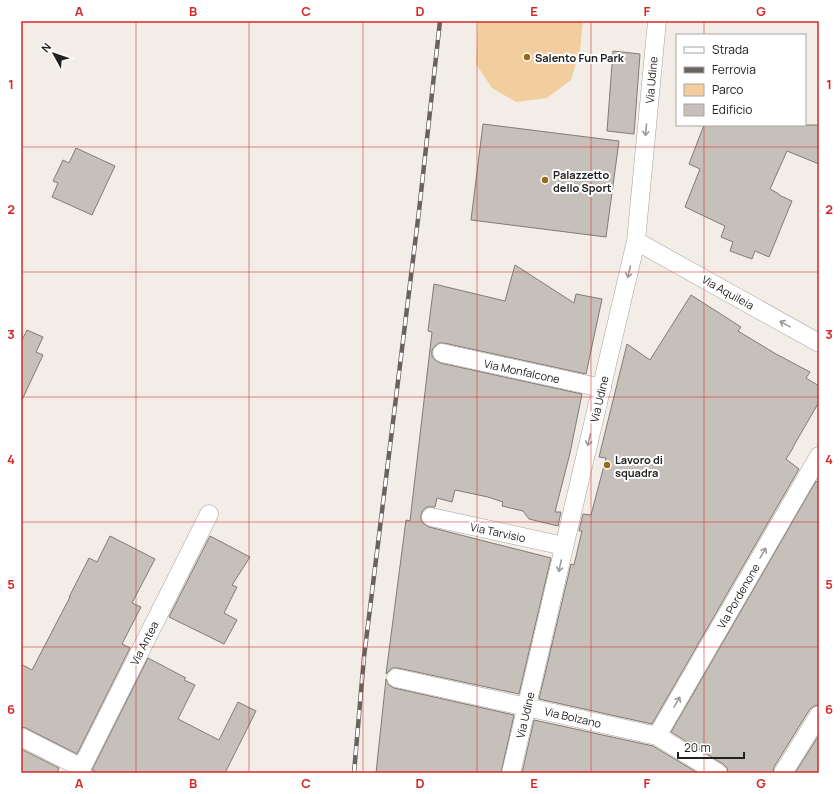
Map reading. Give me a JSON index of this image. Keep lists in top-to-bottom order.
{
  "streets": {
    "street": [
      "Via Udine",
      "Via Aquileia",
      "Via Monfalcone",
      "Via Tarvisio",
      "Via Pordenone",
      "Via Antea",
      "Via Bolzano"
    ]
  },
  "crossings": [
    ["Via Udine", "Via Aquileia"],
    ["Via Udine", "Via Monfalcone"],
    ["Via Udine", "Via Tarvisio"],
    ["Via Udine", "Via Bolzano"],
    ["Via Pordenone", "Via Bolzano"]
  ],
  "one_way": ["Via Udine", "Via Aquileia", "Via Pordenone"],
  "places": ["Salento Fun Park", "Palazzetto dello Sport", "Lavoro di squadra"],
  "legend": [
    "Strada",
    "Ferrovia",
    "Parco",
    "Edificio"
  ],
  "scale_bar": "20 m",
  "north": "top left",
  "grid": {
    "columns": [
      "A",
      "B",
      "C",
      "D",
      "E",
      "F",
      "G"
    ],
    "rows": [
      "1",
      "2",
      "3",
      "4",
      "5",
      "6"
    ]
  }
}
